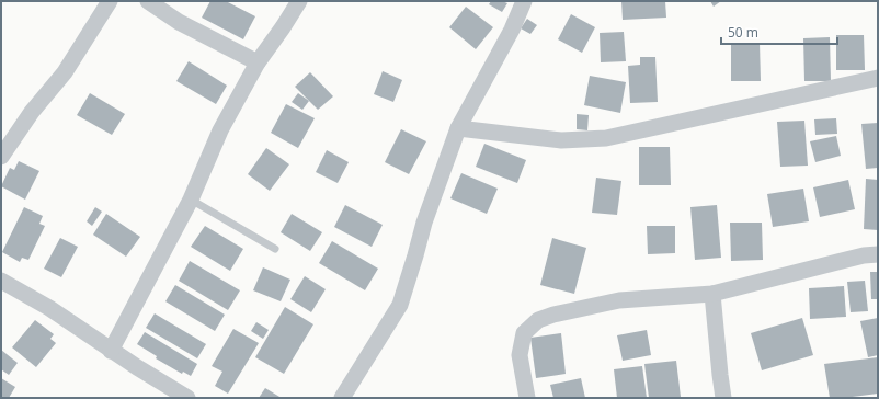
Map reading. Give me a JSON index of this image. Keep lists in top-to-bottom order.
{
  "scale_bar": "50 m"
}
